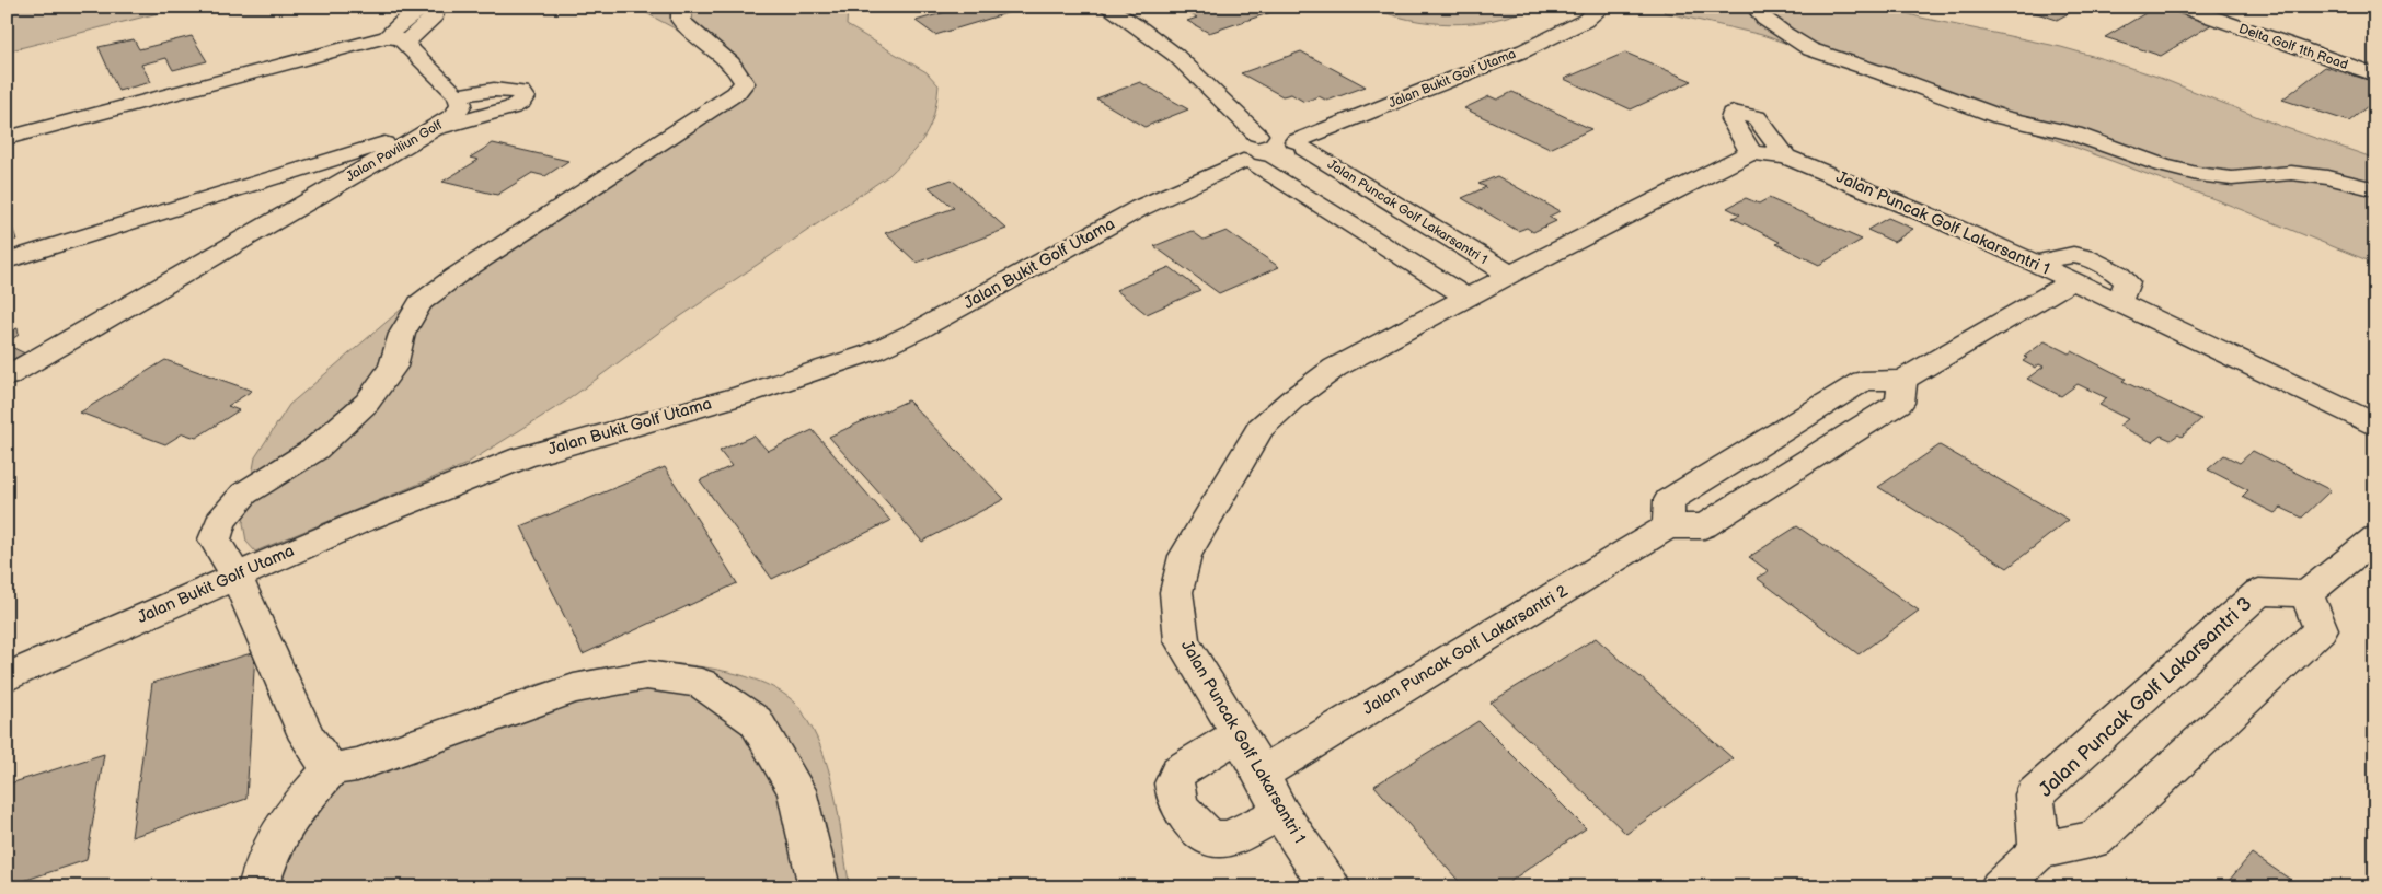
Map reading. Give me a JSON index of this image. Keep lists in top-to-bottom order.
{
  "streets": {
    "street": [
      "Delta Golf 1th Road",
      "Jalan Bukit Golf Utama",
      "Jalan Paviliun Golf",
      "Jalan Puncak Golf Lakarsantri 1",
      "Jalan Puncak Golf Lakarsantri 2",
      "Jalan Puncak Golf Lakarsantri 3"
    ]
  },
  "crossings": [
    ["Jalan Bukit Golf Utama", "Jalan Puncak Golf Lakarsantri 1"],
    ["Jalan Puncak Golf Lakarsantri 1", "Jalan Puncak Golf Lakarsantri 2"]
  ]
}
